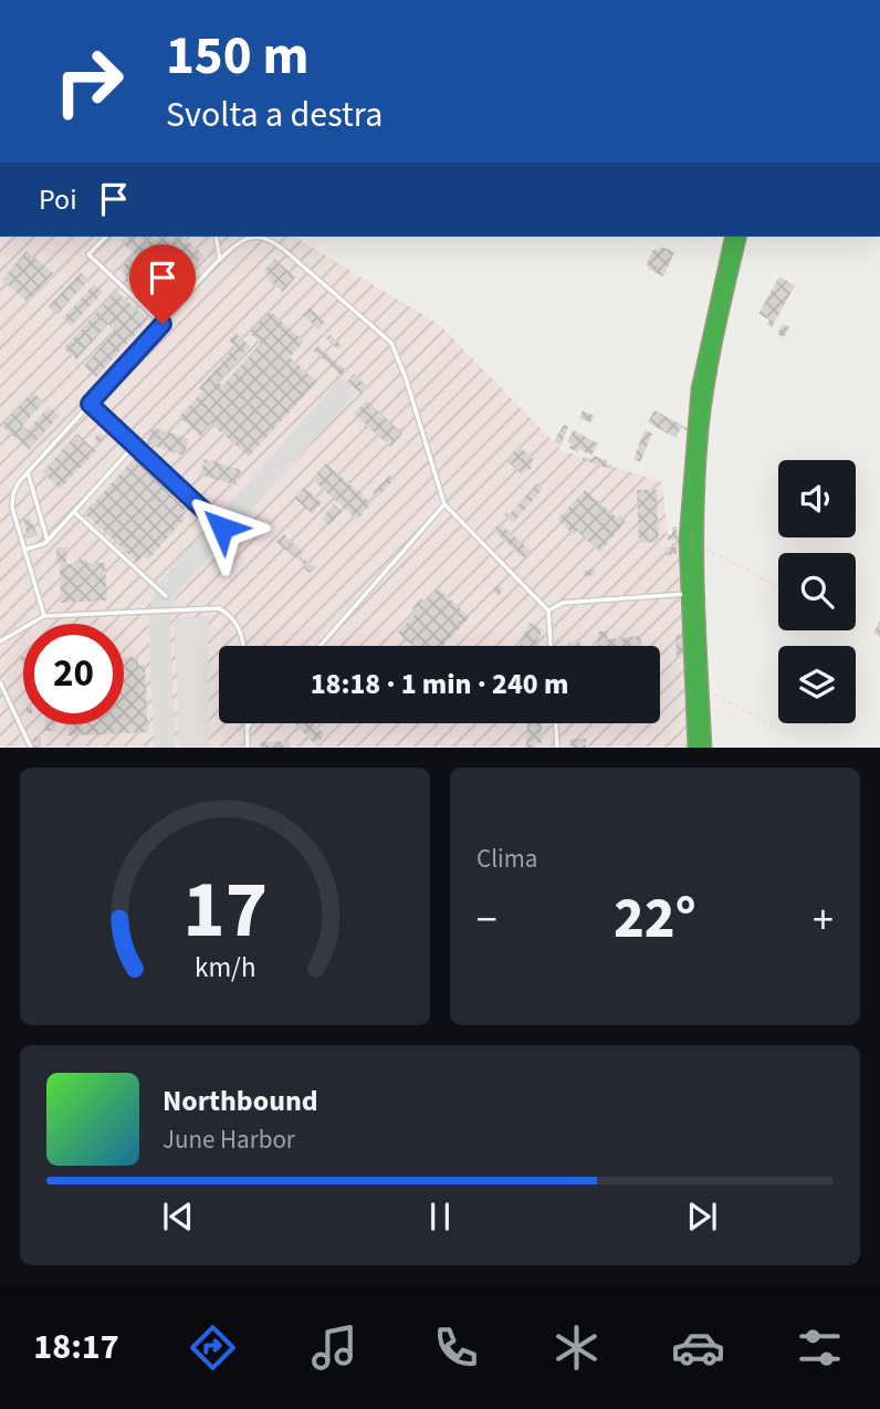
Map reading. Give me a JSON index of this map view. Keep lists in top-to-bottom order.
{
  "page": {
    "turn": ["150 m", "Svolta a destra"],
    "then": "Poi",
    "limit": "20",
    "trip": "18:18 · 1 min · 240 m",
    "tile": "Clima",
    "heat": ["−", "22°", "+"],
    "song": ["Northbound", "June Harbor"],
    "tabs": "18:17",
    "gauge": ["17", "km/h"]
  }
}
